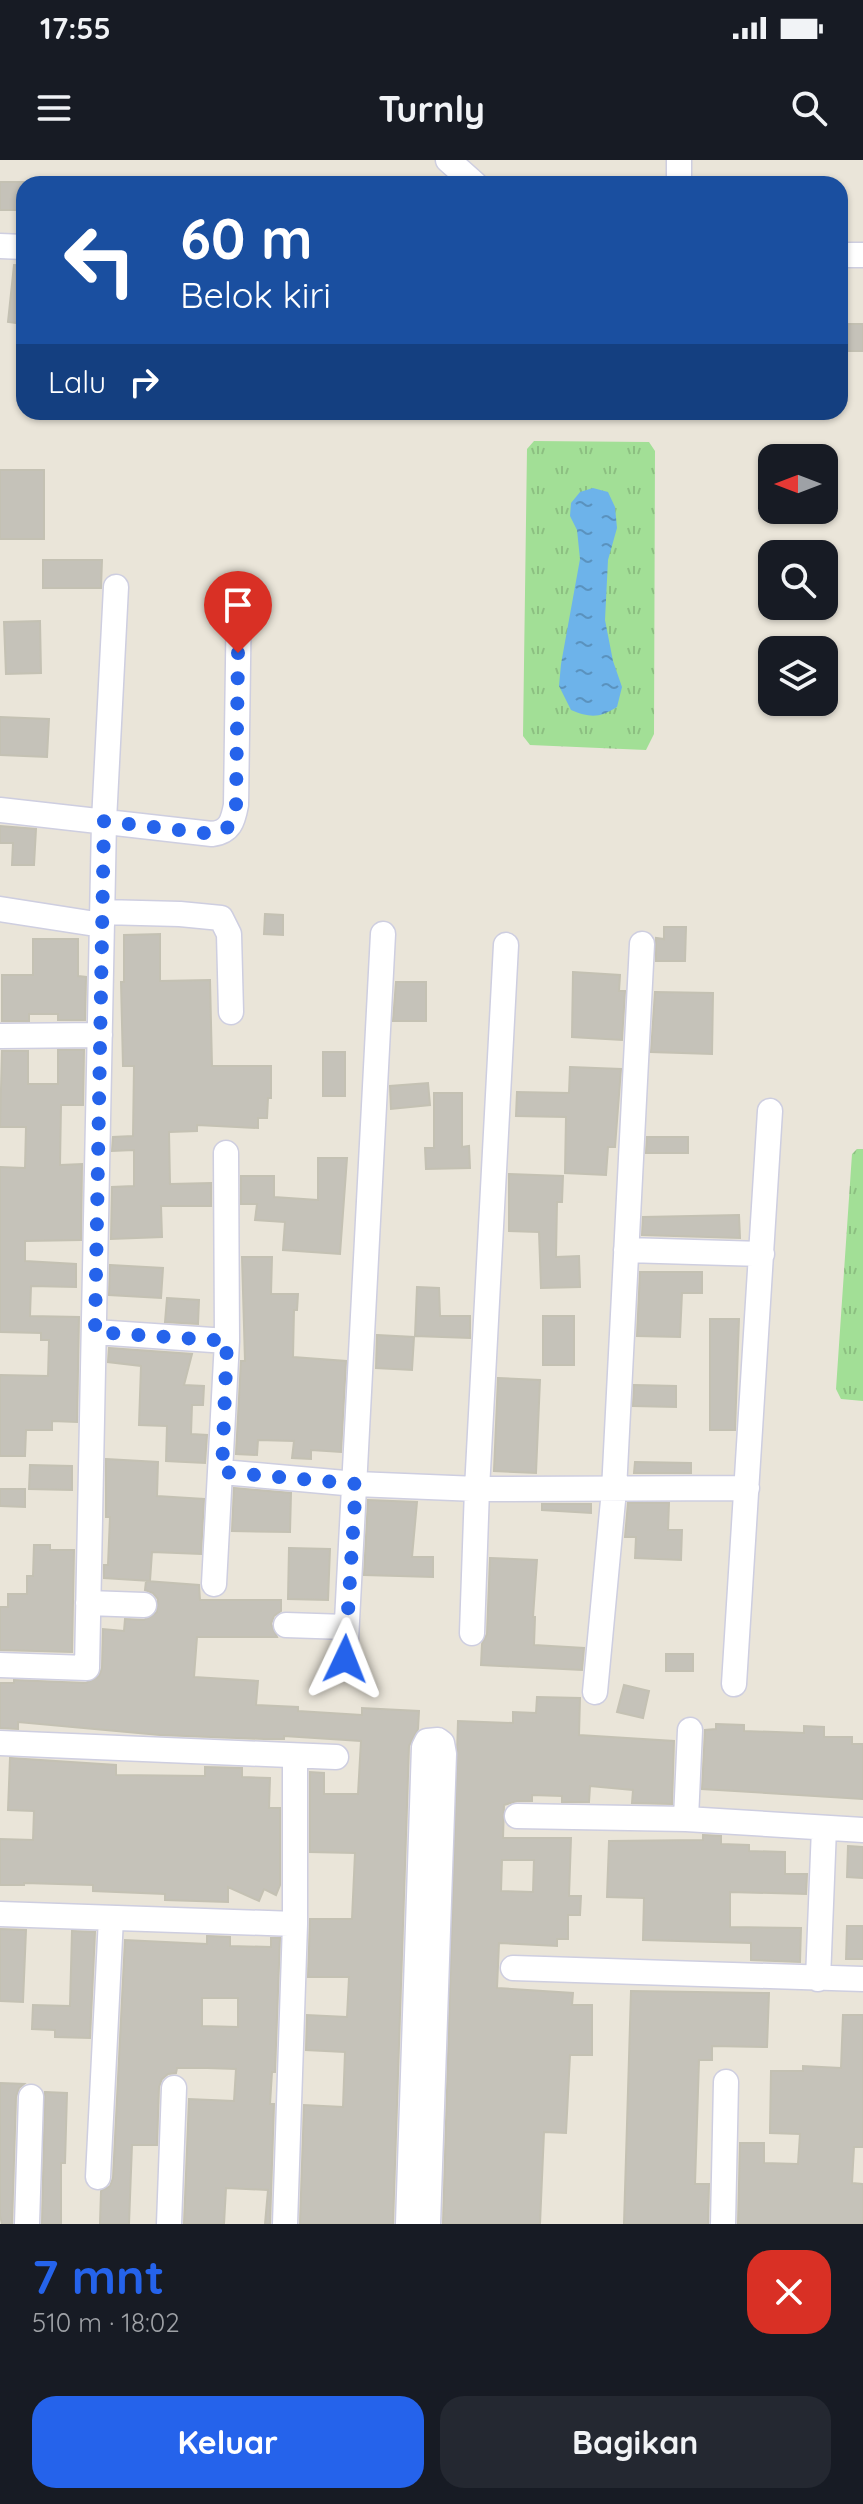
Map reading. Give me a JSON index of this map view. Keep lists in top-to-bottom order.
{
  "north": "left",
  "page": {
    "status": "17:55",
    "header": "Turnly",
    "turn": ["60 m", "Belok kiri"],
    "then": "Lalu",
    "heading": ["7 mnt", "510 m · 18:02"],
    "buttons": ["Keluar", "Bagikan"]
  }
}
